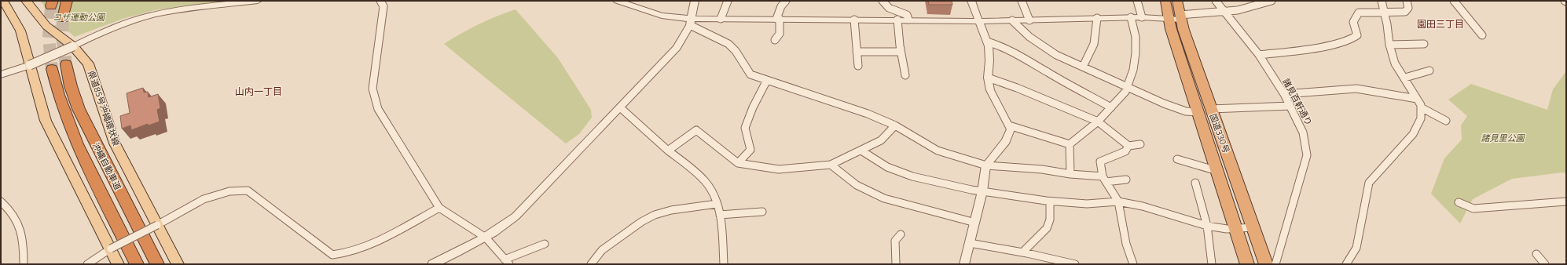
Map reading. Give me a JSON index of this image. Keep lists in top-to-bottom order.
{
  "streets": {
    "highway": ["国道330号", "沖縄自動車道"],
    "main road": ["県道85号沖縄環状線"],
    "street": ["諸見百軒通り"]
  },
  "districts": ["園田三丁目", "山内一丁目"],
  "parks": ["コザ運動公園", "諸見里公園"]
}
